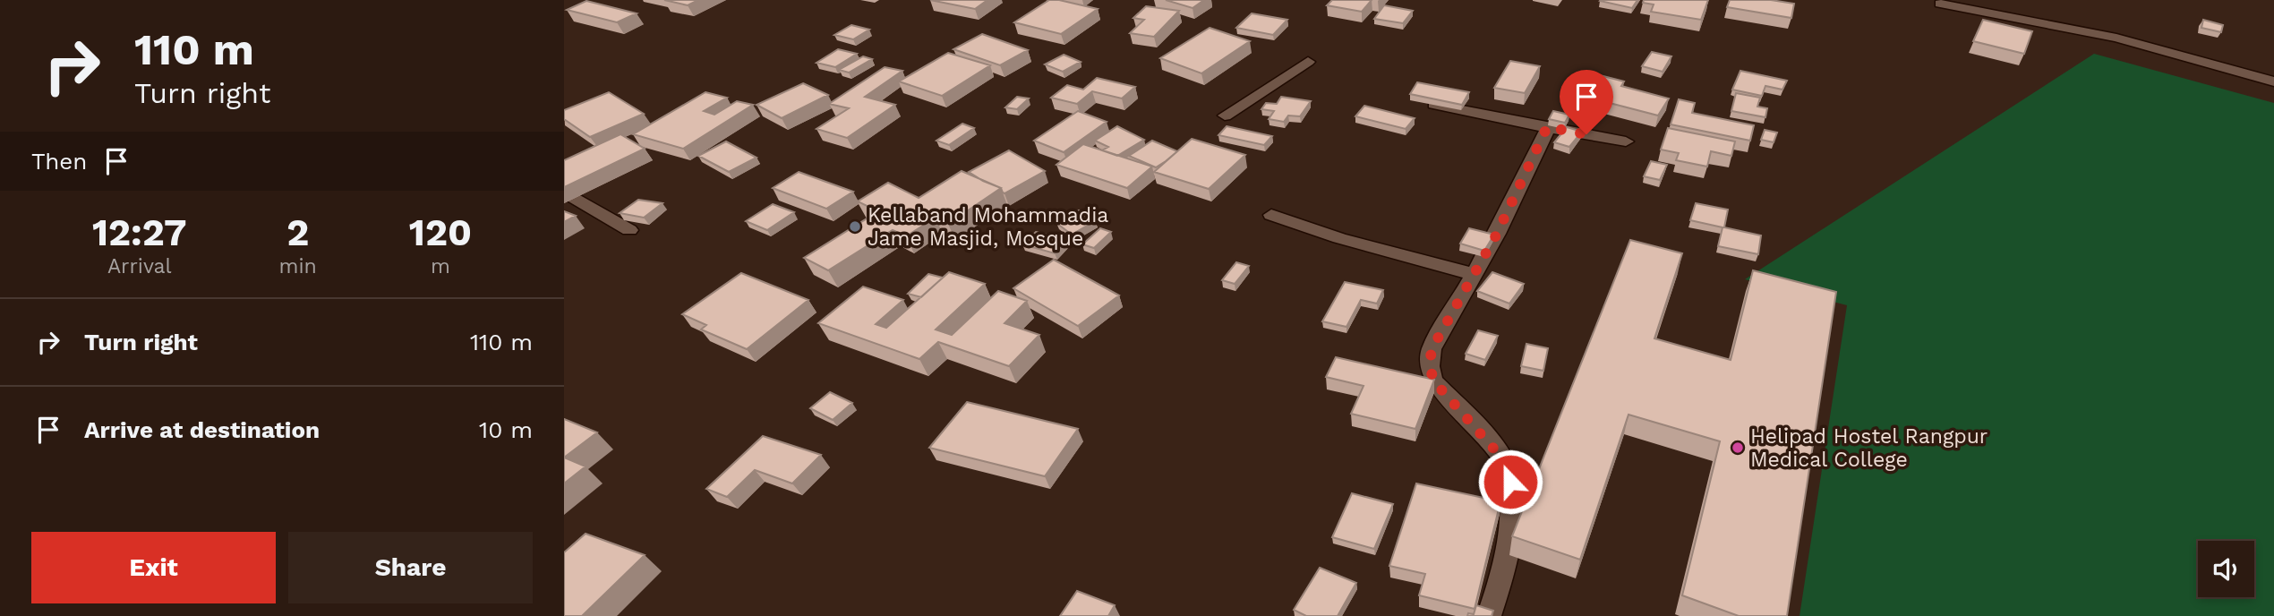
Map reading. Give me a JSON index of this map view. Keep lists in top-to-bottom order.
{
  "places": ["Kellaband Mohammadia Jame Masjid, Mosque", "Helipad Hostel Rangpur Medical College"],
  "page": {
    "turn": ["110 m", "Turn right"],
    "then": "Then",
    "eta": [
      "12:27",
      "Arrival",
      "2",
      "min",
      "120",
      "m"
    ],
    "list": [
      {
        "name": "Turn right",
        "value": "110 m"
      },
      {
        "name": "Arrive at destination",
        "value": "10 m"
      }
    ],
    "buttons": ["Exit", "Share"]
  }
}
